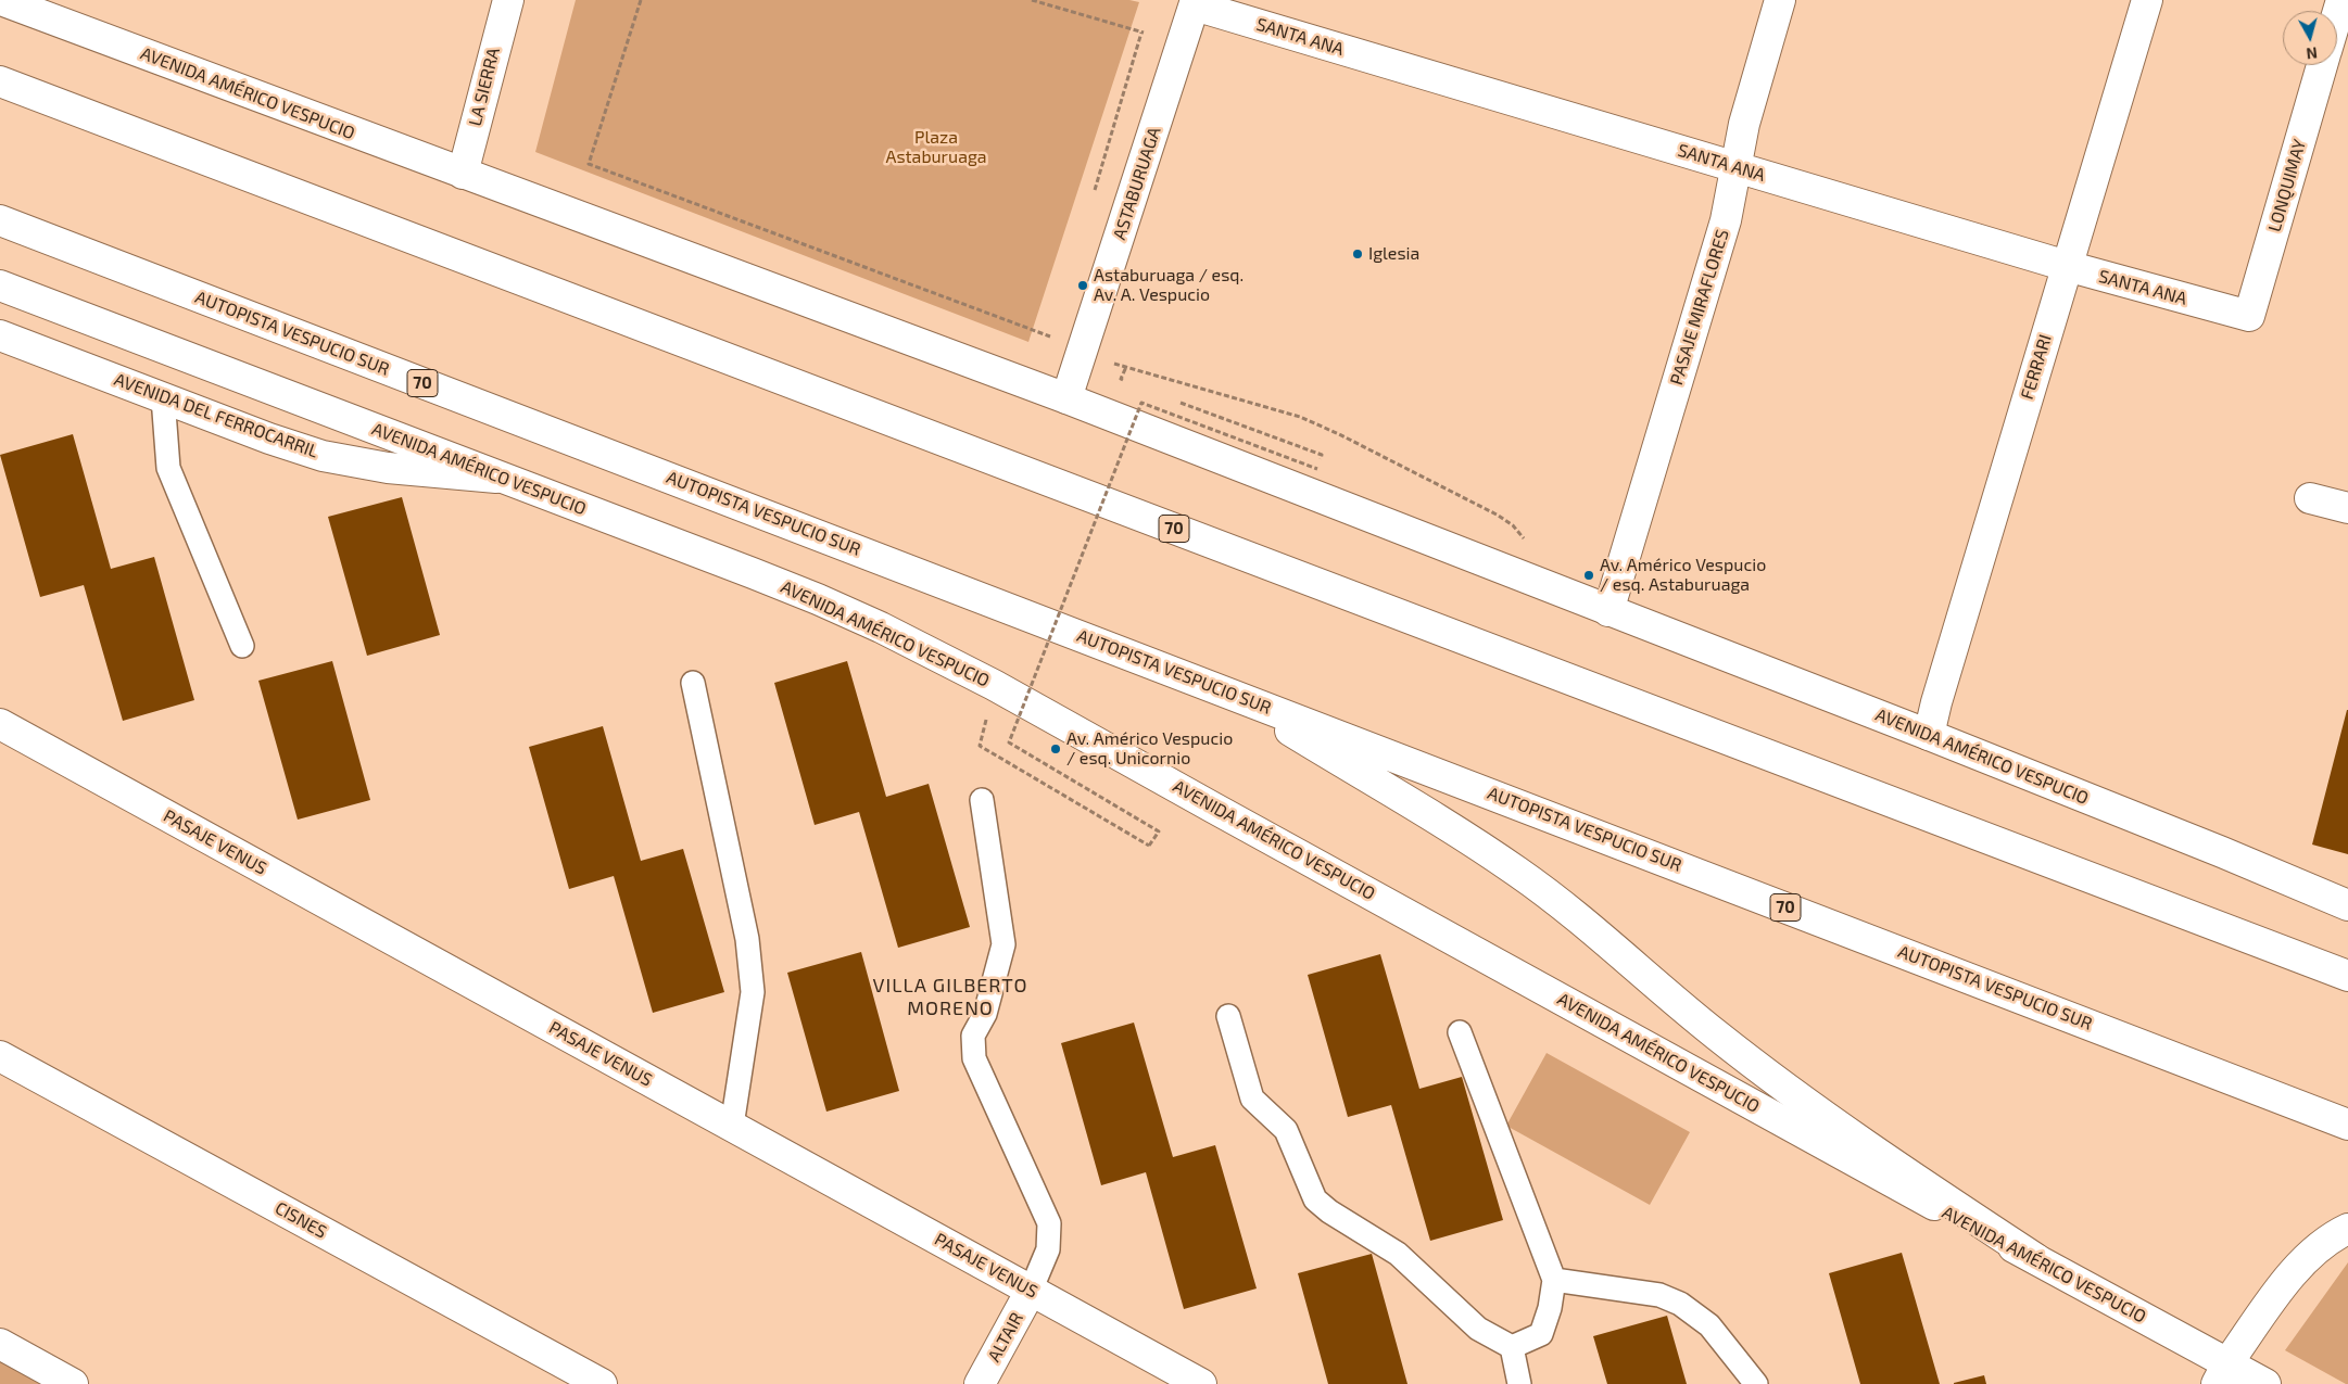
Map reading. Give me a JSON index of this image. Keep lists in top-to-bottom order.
{
  "streets": {
    "main road": [
      "SANTA ANA",
      "LA SIERRA",
      "AVENIDA AMÉRICO VESPUCIO",
      "ASTABURUAGA",
      "LONQUIMAY",
      "PASAJE MIRAFLORES",
      "AUTOPISTA VESPUCIO SUR",
      "FERRARI",
      "70",
      "AVENIDA DEL FERROCARRIL",
      "PASAJE VENUS",
      "CISNES",
      "ALTAIR"
    ]
  },
  "crossings": [
    ["SANTA ANA", "ASTABURUAGA"],
    ["SANTA ANA", "LONQUIMAY"],
    ["SANTA ANA", "PASAJE MIRAFLORES"],
    ["SANTA ANA", "FERRARI"],
    ["LA SIERRA", "AVENIDA AMÉRICO VESPUCIO"],
    ["AVENIDA AMÉRICO VESPUCIO", "ASTABURUAGA"],
    ["AVENIDA AMÉRICO VESPUCIO", "PASAJE MIRAFLORES"],
    ["AVENIDA AMÉRICO VESPUCIO", "FERRARI"],
    ["AVENIDA AMÉRICO VESPUCIO", "AVENIDA DEL FERROCARRIL"],
    ["PASAJE VENUS", "ALTAIR"]
  ],
  "districts": ["VILLA GILBERTO MORENO"],
  "parks": ["Plaza Astaburuaga"],
  "places": [
    "Iglesia",
    "Astaburuaga / esq. Av. A. Vespucio",
    "Av. Américo Vespucio / esq. Astaburuaga",
    "Av. Américo Vespucio / esq. Unicornio"
  ],
  "north": "bottom"
}
